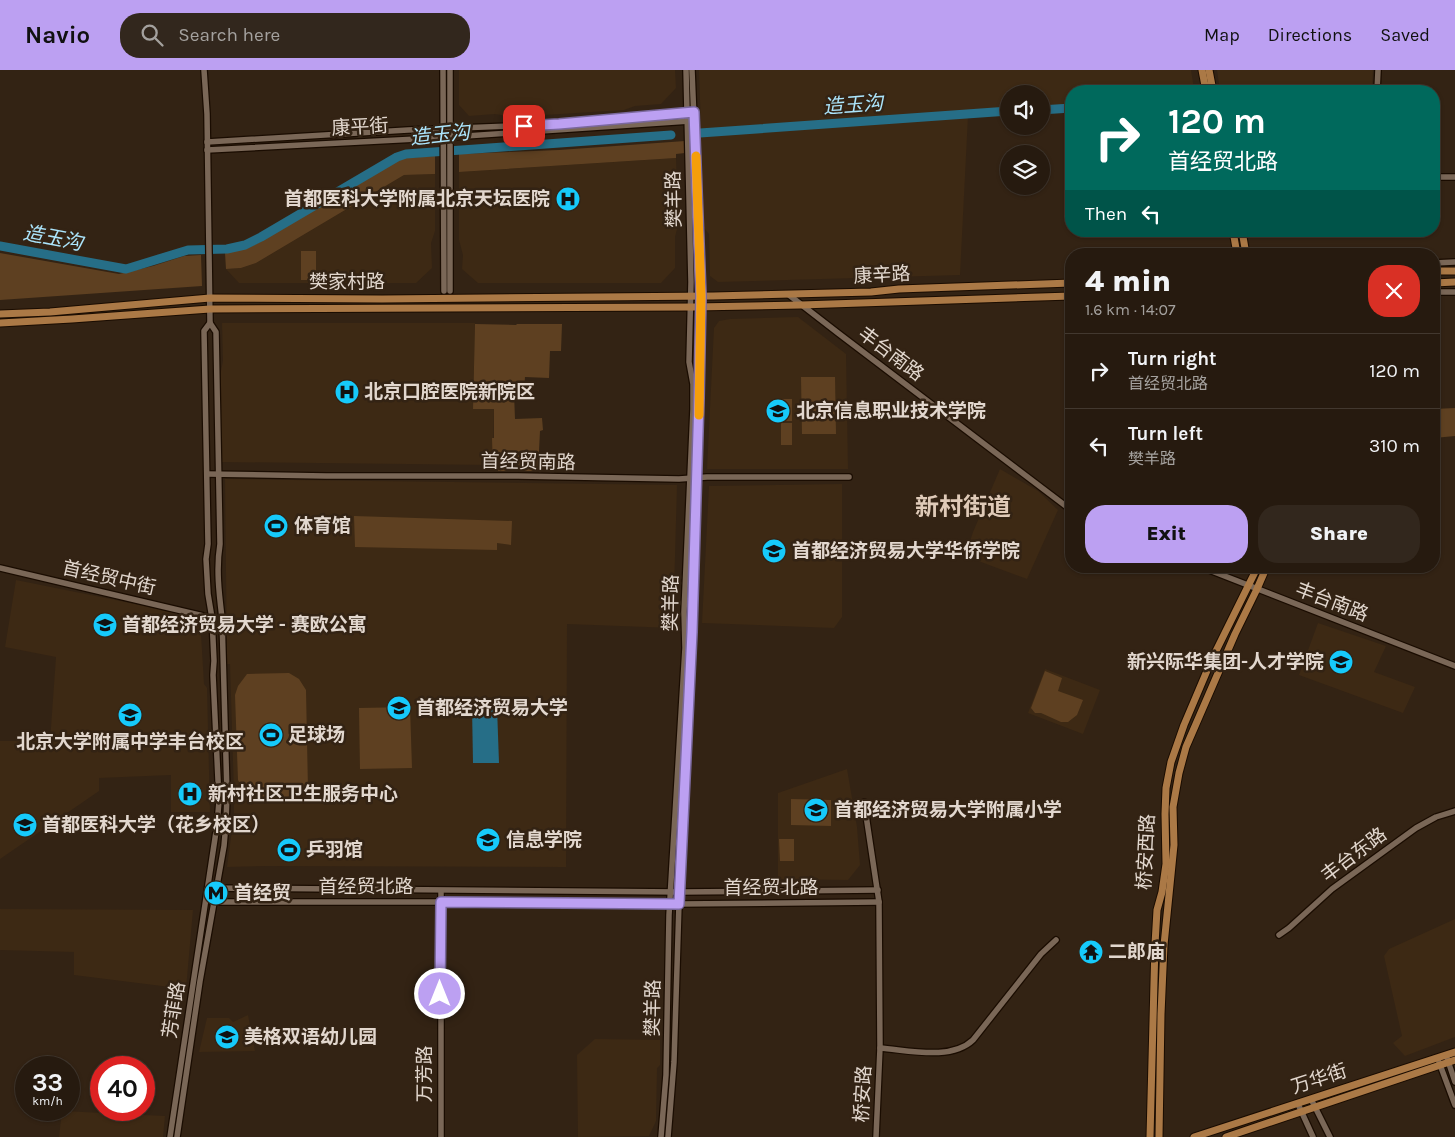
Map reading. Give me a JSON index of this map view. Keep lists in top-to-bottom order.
{
  "streets": {
    "main road": [
      "康辛路",
      "樊家村路",
      "桥安西路",
      "万华街"
    ],
    "street": [
      "康平街",
      "樊羊路",
      "丰台南路",
      "首经贸南路",
      "首经贸中街",
      "丰台东路",
      "首经贸北路",
      "芳菲路",
      "万芳路",
      "桥安路"
    ]
  },
  "crossings": [
    ["康平街", "樊羊路"],
    ["樊羊路", "康辛路"],
    ["樊羊路", "樊家村路"],
    ["樊羊路", "首经贸南路"],
    ["樊羊路", "首经贸北路"],
    ["康辛路", "樊家村路"],
    ["康辛路", "丰台南路"],
    ["丰台南路", "桥安西路"],
    ["首经贸南路", "芳菲路"],
    ["首经贸中街", "芳菲路"],
    ["首经贸北路", "芳菲路"],
    ["首经贸北路", "万芳路"]
  ],
  "districts": ["新村街道"],
  "water": ["造玉沟"],
  "places": {
    "hospital": ["首都医科大学附属北京天坛医院", "北京口腔医院新院区", "新村社区卫生服务中心"],
    "school or university": [
      "北京信息职业技术学院",
      "首都经济贸易大学华侨学院",
      "首都经济贸易大学 - 赛欧公寓",
      "新兴际华集团-人才学院",
      "首都经济贸易大学",
      "北京大学附属中学丰台校区",
      "首都经济贸易大学附属小学",
      "首都医科大学（花乡校区）",
      "信息学院",
      "美格双语幼儿园"
    ],
    "sports": ["体育馆", "足球场", "乒羽馆"],
    "metro station": ["首经贸"],
    "temple": ["二郎庙"]
  },
  "page": {
    "header": "Navio",
    "search": "Search here",
    "nav": ["Map", "Directions", "Saved"],
    "turn": ["120 m", "首经贸北路"],
    "then": "Then",
    "heading": ["4 min", "1.6 km · 14:07"],
    "list": [
      {
        "name": "Turn right",
        "note": "首经贸北路",
        "value": "120 m"
      },
      {
        "name": "Turn left",
        "note": "樊羊路",
        "value": "310 m"
      }
    ],
    "buttons": ["Exit", "Share"],
    "speed": "33 km/h",
    "limit": "40"
  }
}
